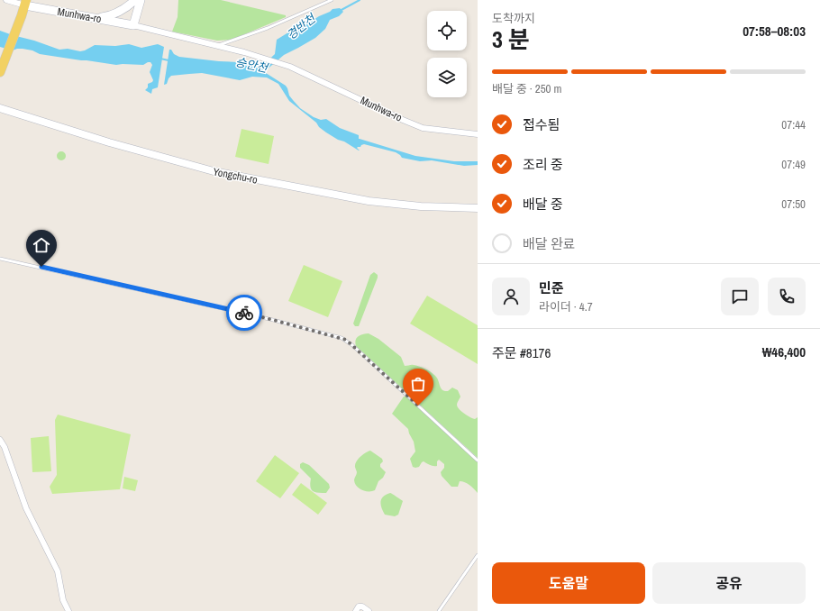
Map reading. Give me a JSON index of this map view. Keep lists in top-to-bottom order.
{
  "streets": {
    "main road": ["Munhwa-ro"],
    "street": ["Yongchu-ro"]
  },
  "water": ["경반천", "승안천"],
  "page": {
    "heading": ["3 분", "도착까지", "07:58–08:03"],
    "panel": [
      "민준",
      "라이더 · 4.7",
      "주문 #8176",
      "₩46,400"
    ],
    "bar": "배달 중 · 250 m",
    "list": [
      ["접수됨", "07:44"],
      ["조리 중", "07:49"],
      ["배달 중", "07:50"],
      "배달 완료"
    ],
    "buttons": ["도움말", "공유"]
  }
}
